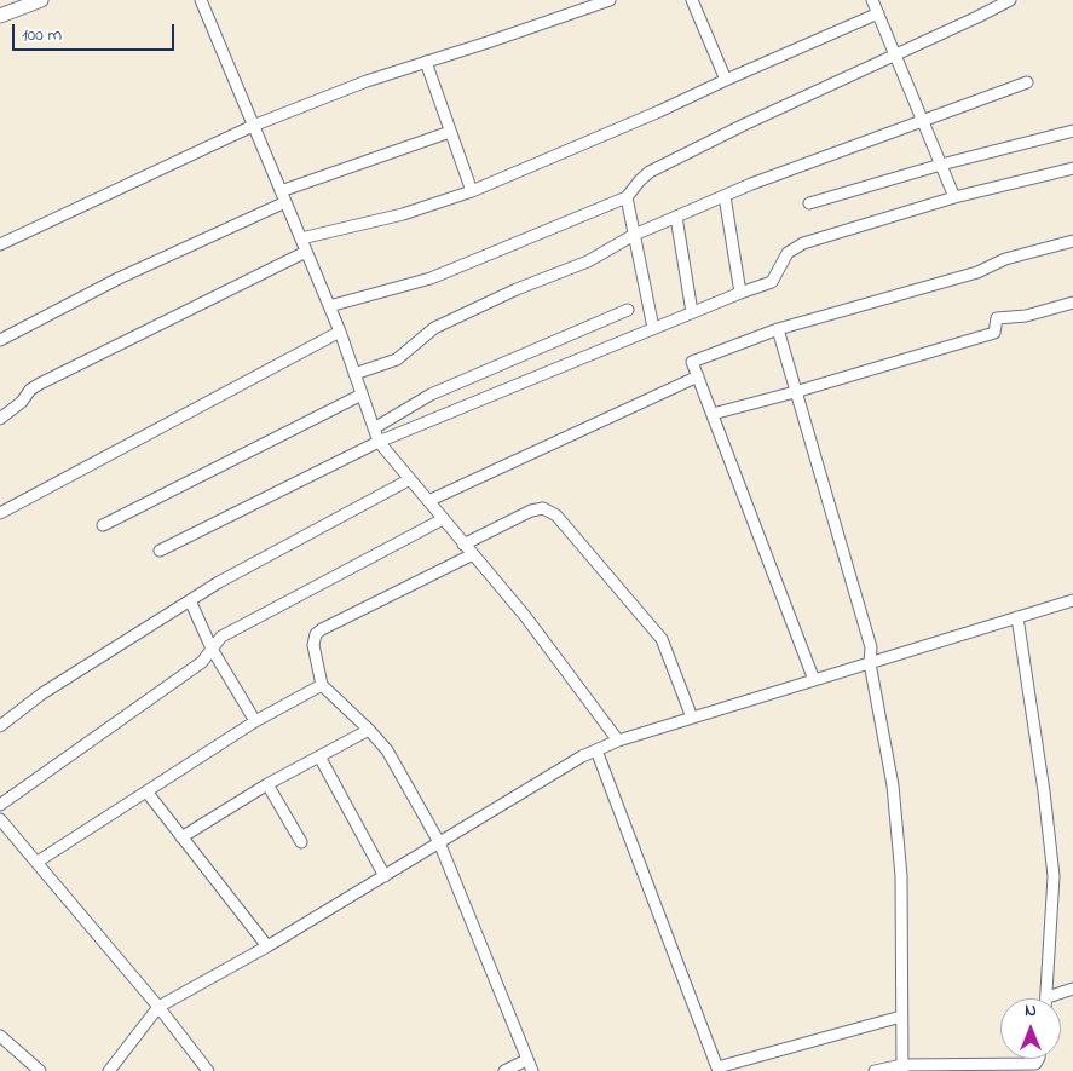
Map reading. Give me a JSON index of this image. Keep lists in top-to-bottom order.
{
  "scale_bar": "100 m",
  "north": "top"
}
